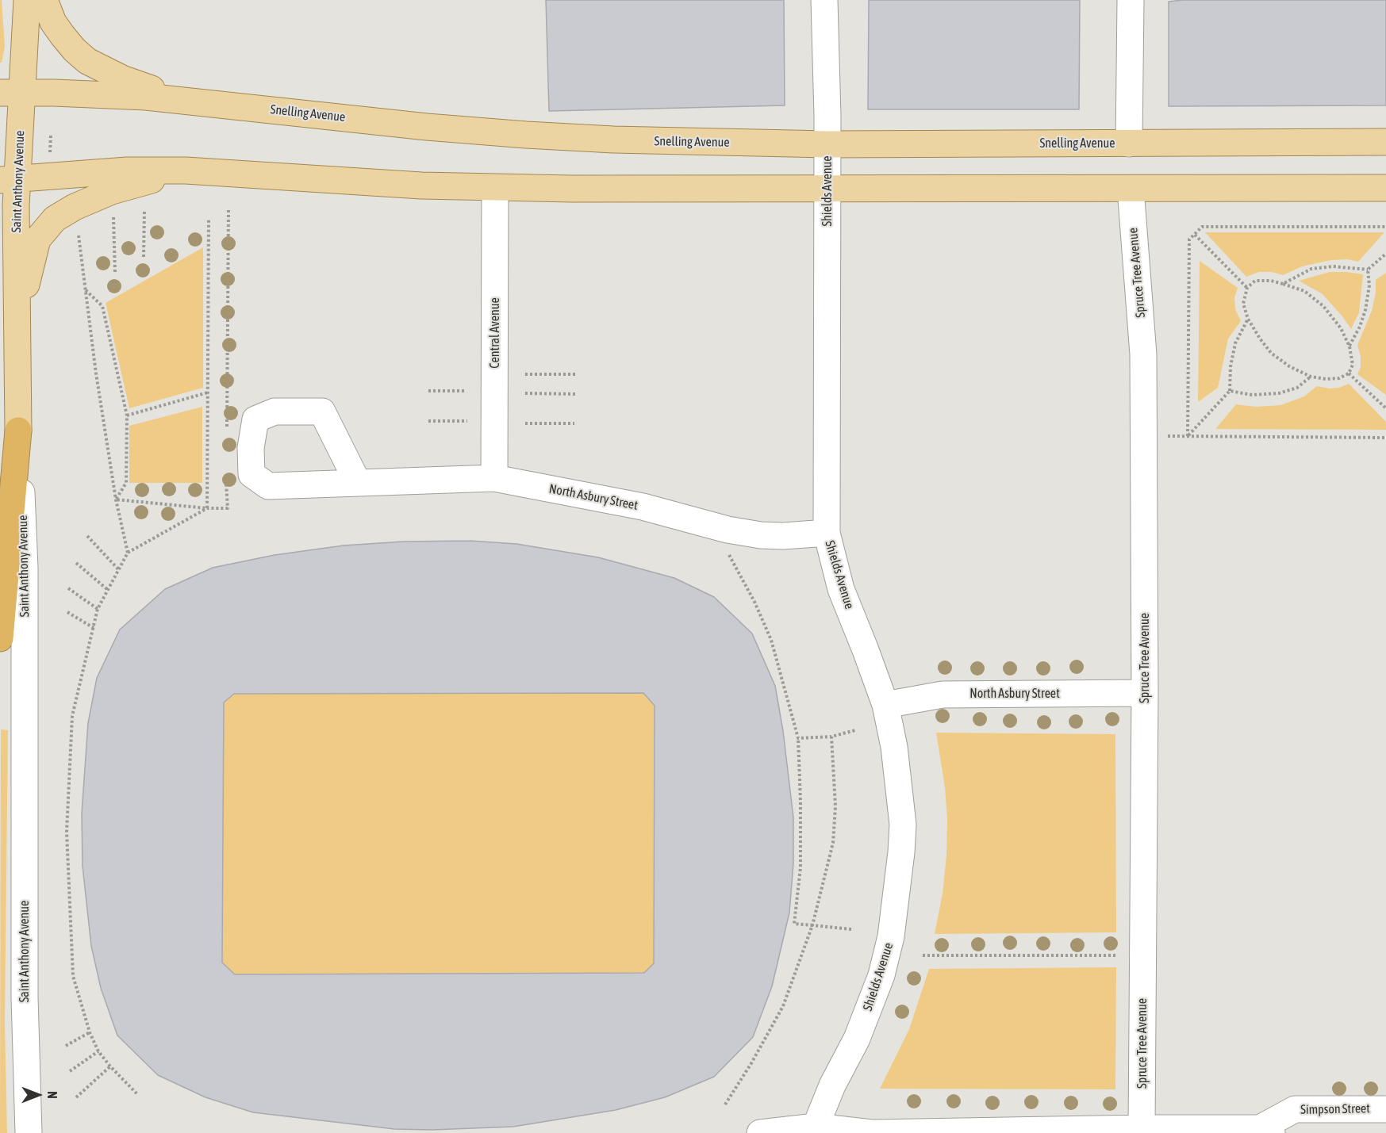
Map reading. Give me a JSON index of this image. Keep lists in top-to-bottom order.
{
  "streets": {
    "main road": ["Snelling Avenue", "Saint Anthony Avenue"],
    "street": [
      "Shields Avenue",
      "Spruce Tree Avenue",
      "Central Avenue",
      "North Asbury Street",
      "Simpson Street"
    ]
  },
  "crossings": [
    ["Snelling Avenue", "Saint Anthony Avenue"],
    ["Snelling Avenue", "Shields Avenue"],
    ["Shields Avenue", "North Asbury Street"],
    ["Shields Avenue", "Simpson Street"],
    ["Spruce Tree Avenue", "North Asbury Street"],
    ["Spruce Tree Avenue", "Simpson Street"],
    ["Central Avenue", "North Asbury Street"]
  ],
  "north": "right"
}
